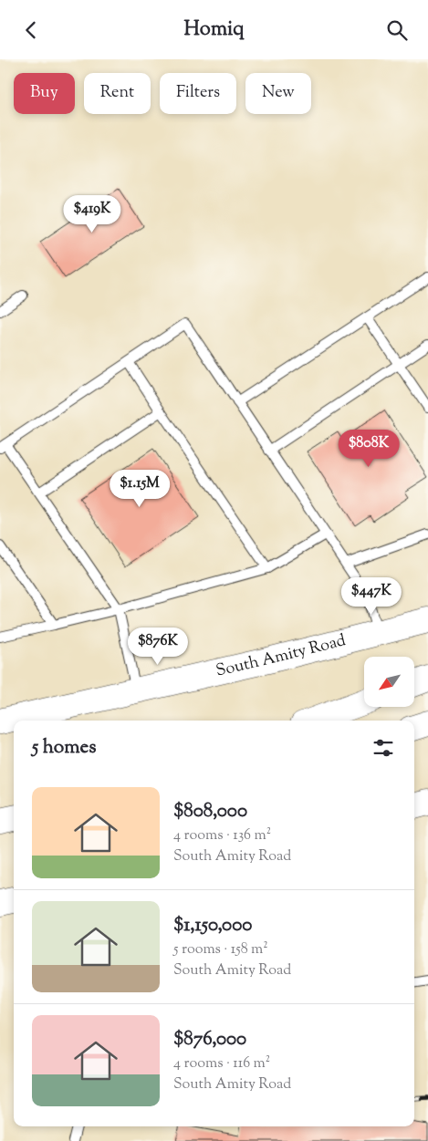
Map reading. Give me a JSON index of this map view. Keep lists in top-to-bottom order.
{
  "streets": {
    "main road": ["South Amity Road"]
  },
  "north": "bottom left",
  "page": {
    "header": "Homiq",
    "chip": [
      "Buy",
      "Rent",
      "Filters",
      "New"
    ],
    "price": [
      "$419K",
      "$808K",
      "$1.15M",
      "$447K",
      "$876K"
    ],
    "heading": "5 homes",
    "list": [
      {
        "name": "$808,000",
        "note": "4 rooms · 136 m² · South Amity Road"
      },
      {
        "name": "$1,150,000",
        "note": "5 rooms · 158 m² · South Amity Road"
      },
      {
        "name": "$876,000",
        "note": "4 rooms · 116 m² · South Amity Road"
      }
    ]
  }
}
